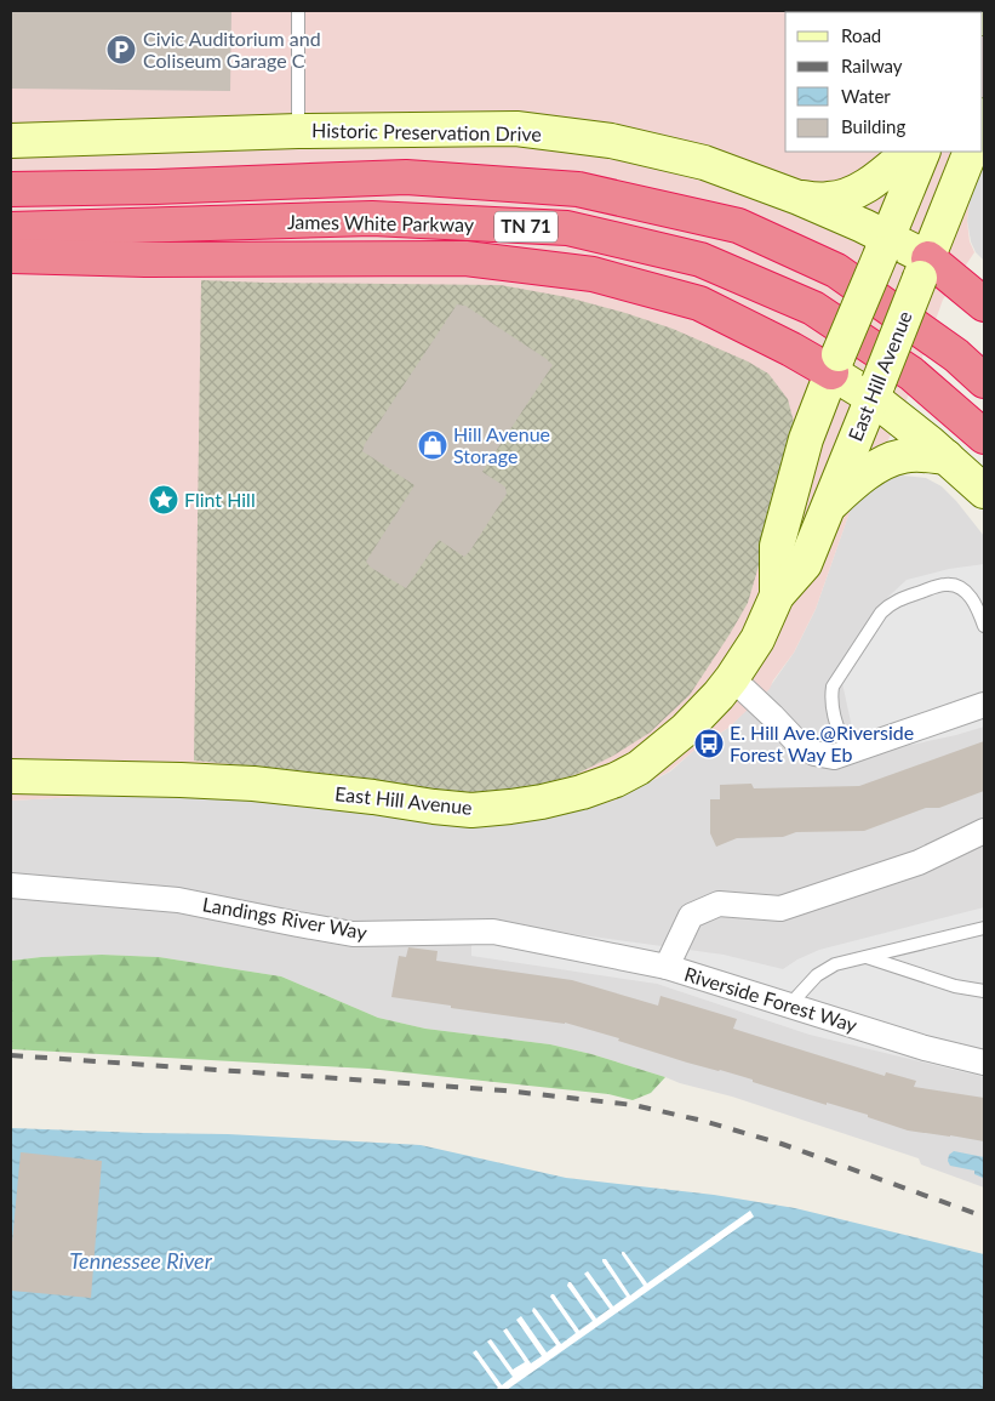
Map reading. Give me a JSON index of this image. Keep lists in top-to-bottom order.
{
  "streets": {
    "highway": ["James White Parkway", "TN 71"],
    "main road": ["Historic Preservation Drive", "East Hill Avenue"],
    "street": ["Landings River Way", "Riverside Forest Way"]
  },
  "crossings": [
    ["Historic Preservation Drive", "East Hill Avenue"],
    ["Landings River Way", "Riverside Forest Way"]
  ],
  "water": ["Tennessee River"],
  "places": {
    "parking": ["Civic Auditorium and Coliseum Garage C"],
    "shop": ["Hill Avenue Storage"],
    "place": ["Flint Hill"],
    "bus stop": ["E. Hill Ave.@Riverside Forest Way Eb"]
  },
  "legend": [
    "Road",
    "Railway",
    "Water",
    "Building"
  ]
}
